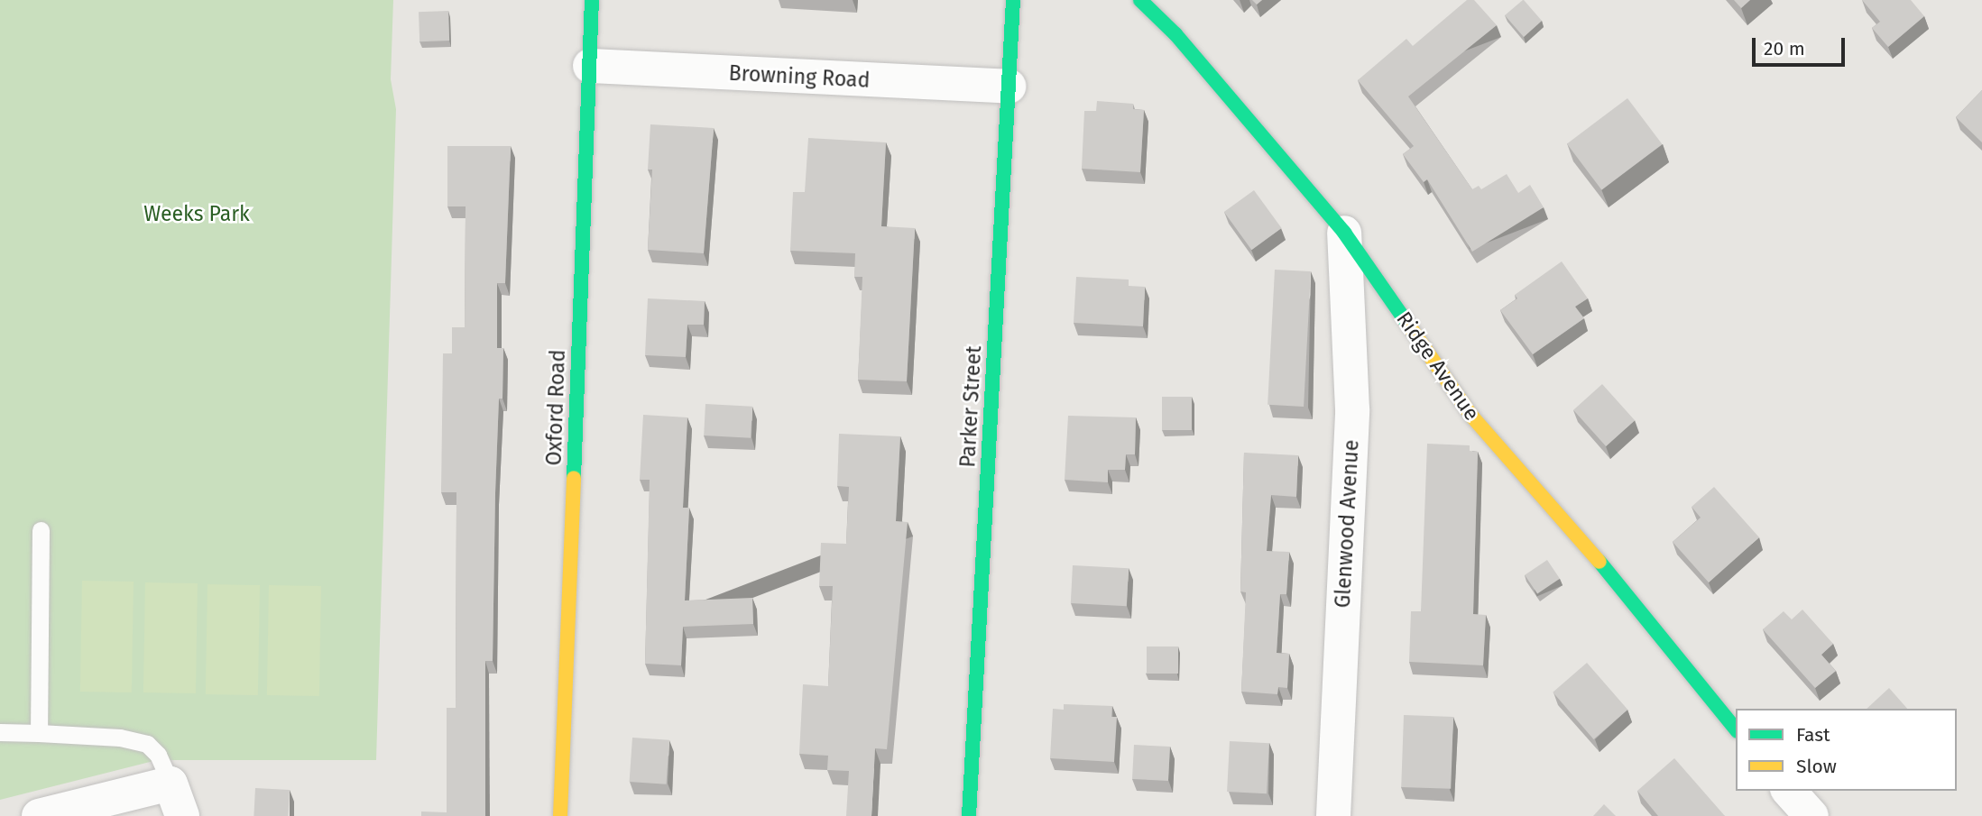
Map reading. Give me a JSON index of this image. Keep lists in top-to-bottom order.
{
  "streets": {
    "street": [
      "Browning Road",
      "Ridge Avenue",
      "Parker Street",
      "Oxford Road",
      "Glenwood Avenue"
    ]
  },
  "crossings": [
    ["Browning Road", "Parker Street"],
    ["Browning Road", "Oxford Road"],
    ["Ridge Avenue", "Glenwood Avenue"]
  ],
  "parks": ["Weeks Park"],
  "legend": ["Fast", "Slow"],
  "scale_bar": "20 m"
}
